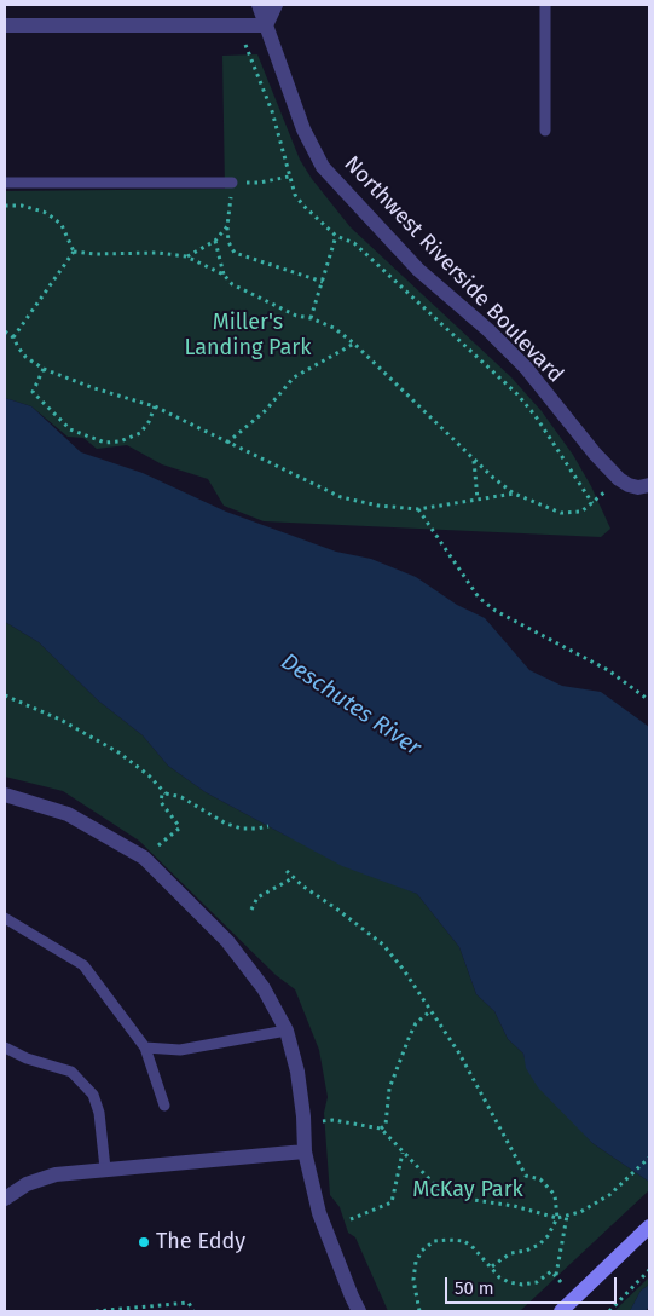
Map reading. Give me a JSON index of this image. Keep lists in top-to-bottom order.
{
  "streets": {
    "street": ["Northwest Riverside Boulevard"]
  },
  "water": ["Deschutes River"],
  "parks": ["Miller's Landing Park", "McKay Park"],
  "places": ["The Eddy"],
  "scale_bar": "50 m"
}
